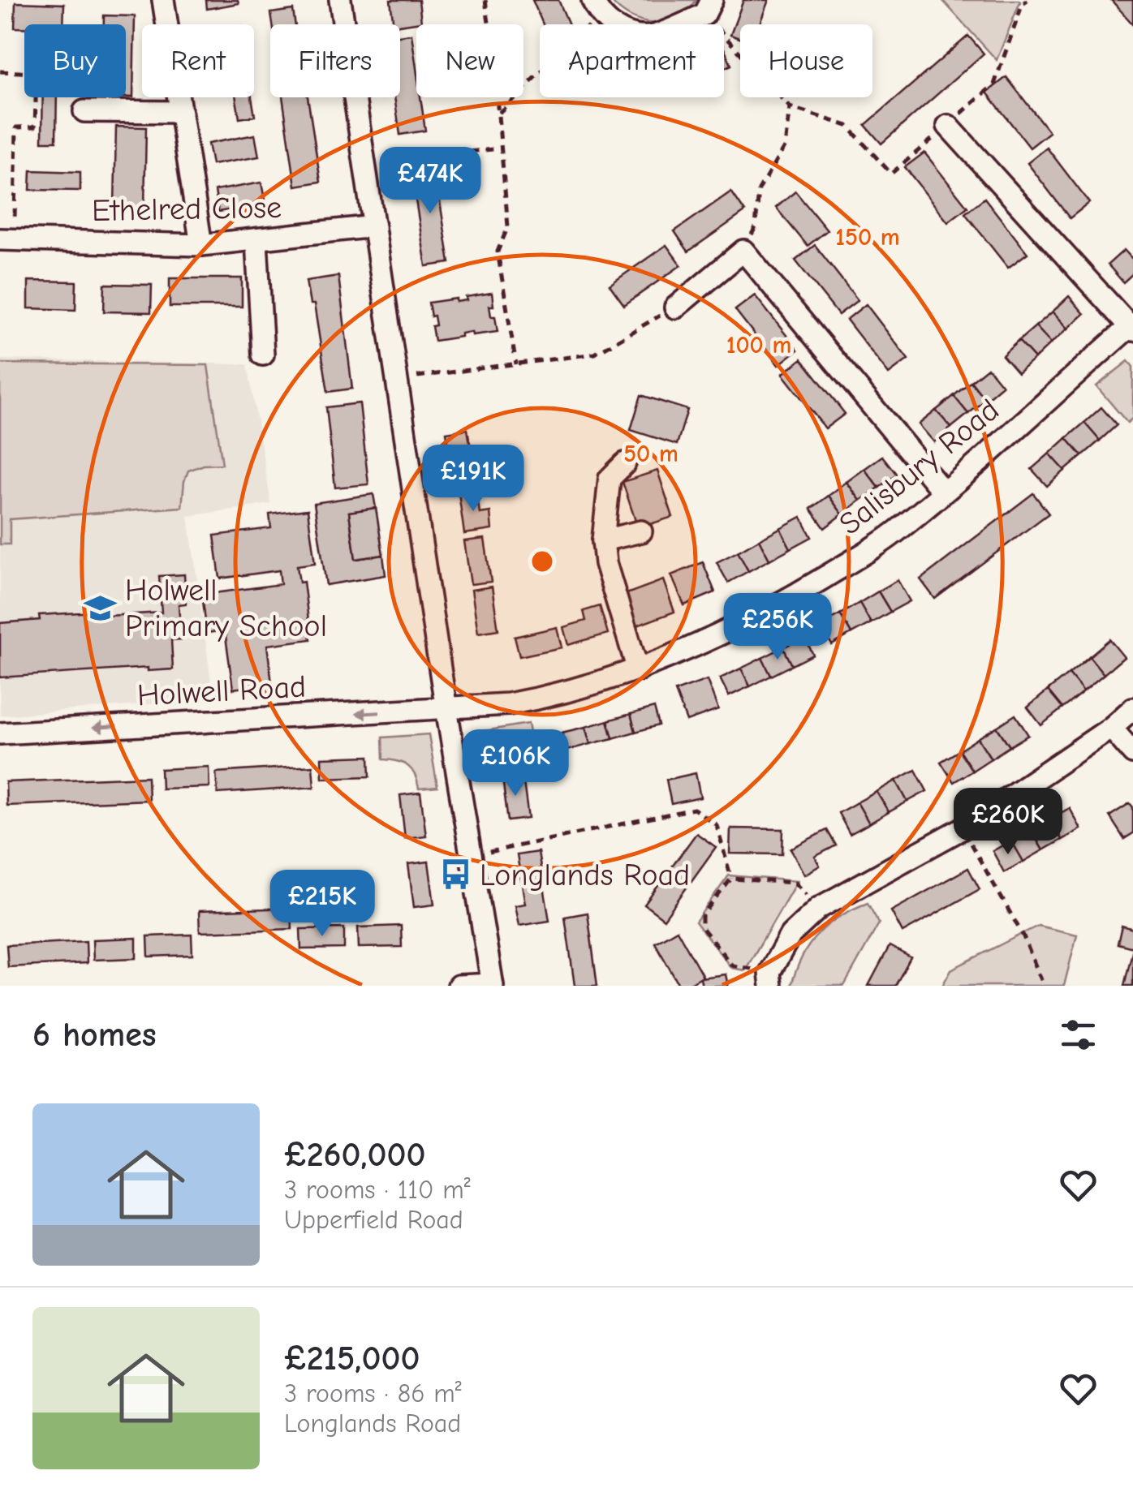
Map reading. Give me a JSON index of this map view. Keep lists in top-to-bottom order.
{
  "streets": {
    "street": ["Ethelred Close", "Salisbury Road", "Holwell Road"]
  },
  "crossings": [
    ["Salisbury Road", "Holwell Road"]
  ],
  "one_way": ["Holwell Road"],
  "places": {
    "school or university": ["Holwell Primary School"],
    "bus stop": ["Longlands Road"]
  },
  "page": {
    "chip": [
      "Buy",
      "Rent",
      "Filters",
      "New",
      "Apartment",
      "House"
    ],
    "price": [
      "£474K",
      "£191K",
      "£256K",
      "£106K",
      "£260K",
      "£215K"
    ],
    "heading": "6 homes",
    "list": [
      {
        "name": "£260,000",
        "note": "3 rooms · 110 m² · Upperfield Road"
      },
      {
        "name": "£215,000",
        "note": "3 rooms · 86 m² · Longlands Road"
      }
    ]
  },
  "rings": ["150 m", "100 m", "50 m"]
}
